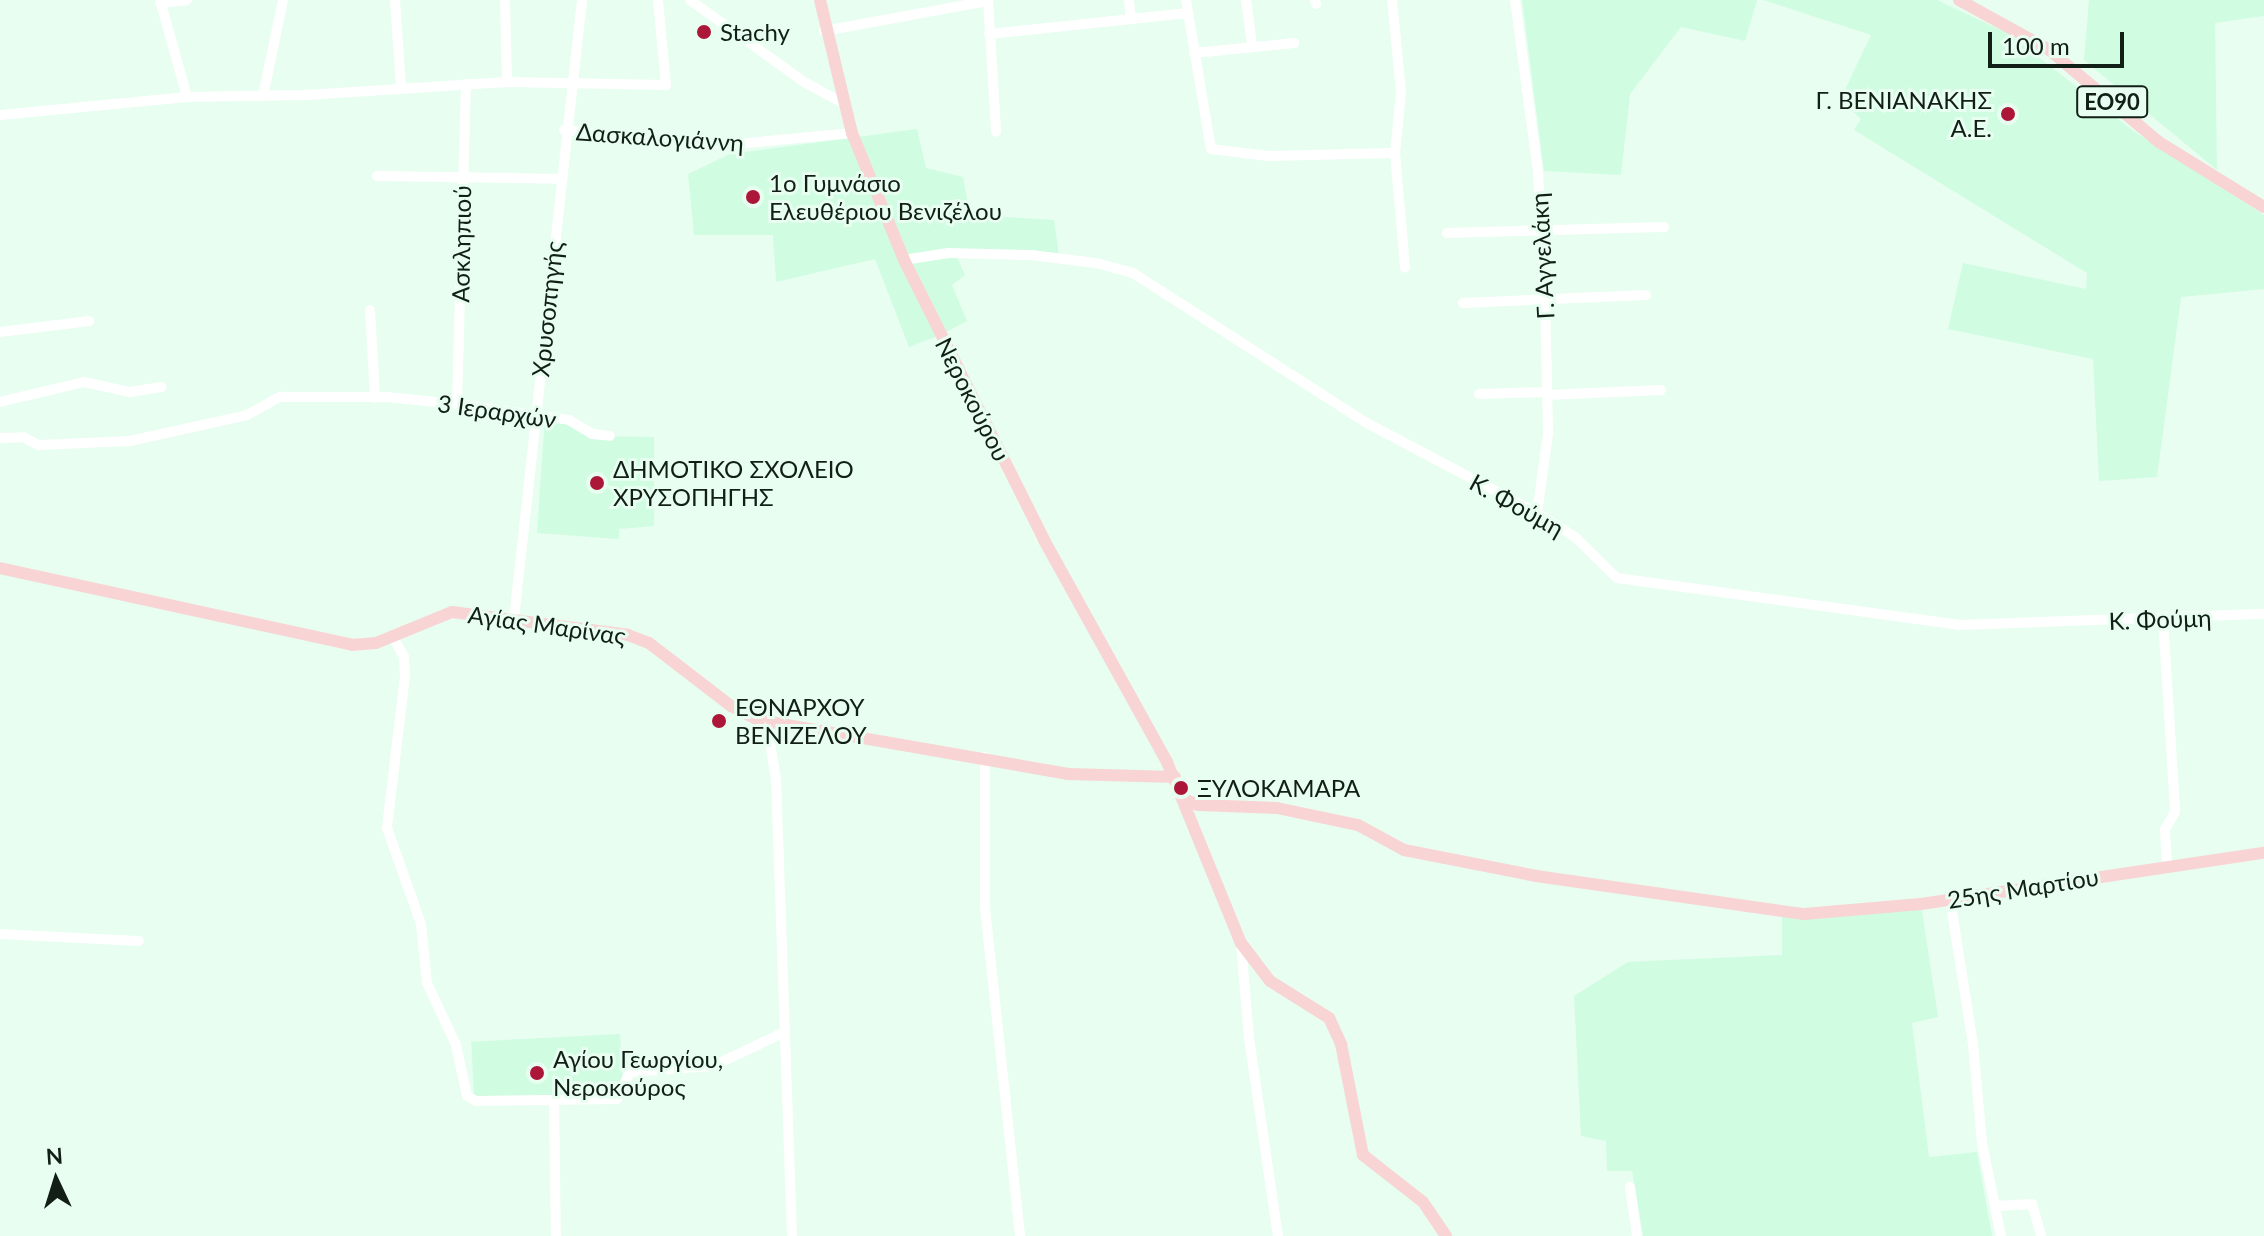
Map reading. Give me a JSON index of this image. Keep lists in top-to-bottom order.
{
  "streets": {
    "main road": [
      "ΕΟ90",
      "Νεροκούρου",
      "Αγίας Μαρίνας",
      "25ης Μαρτίου"
    ],
    "street": [
      "Δασκαλογιάννη",
      "Ασκληπιού",
      "Γ. Αγγελάκη",
      "Χρυσοπηγής",
      "3 Ιεραρχών",
      "Κ. Φούμη"
    ]
  },
  "crossings": [
    ["Δασκαλογιάννη", "Χρυσοπηγής"],
    ["Δασκαλογιάννη", "Νεροκούρου"],
    ["Ασκληπιού", "3 Ιεραρχών"],
    ["Γ. Αγγελάκη", "Κ. Φούμη"],
    ["Χρυσοπηγής", "3 Ιεραρχών"],
    ["Χρυσοπηγής", "Αγίας Μαρίνας"],
    ["Νεροκούρου", "Κ. Φούμη"],
    ["Νεροκούρου", "Αγίας Μαρίνας"],
    ["Νεροκούρου", "25ης Μαρτίου"]
  ],
  "places": [
    "Stachy",
    "Γ. ΒΕΝΙΑΝΑΚΗΣ A.E.",
    "1ο Γυμνάσιο Ελευθέριου Βενιζέλου",
    "ΔΗΜΟΤΙΚΟ ΣΧΟΛΕΙΟ ΧΡΥΣΟΠΗΓΗΣ",
    "ΕΘΝΑΡΧΟΥ ΒΕΝΙΖΕΛΟΥ",
    "ΞΥΛΟΚΑΜΑΡΑ",
    "Αγίου Γεωργίου, Νεροκούρος"
  ],
  "scale_bar": "100 m",
  "north": "top"
}
